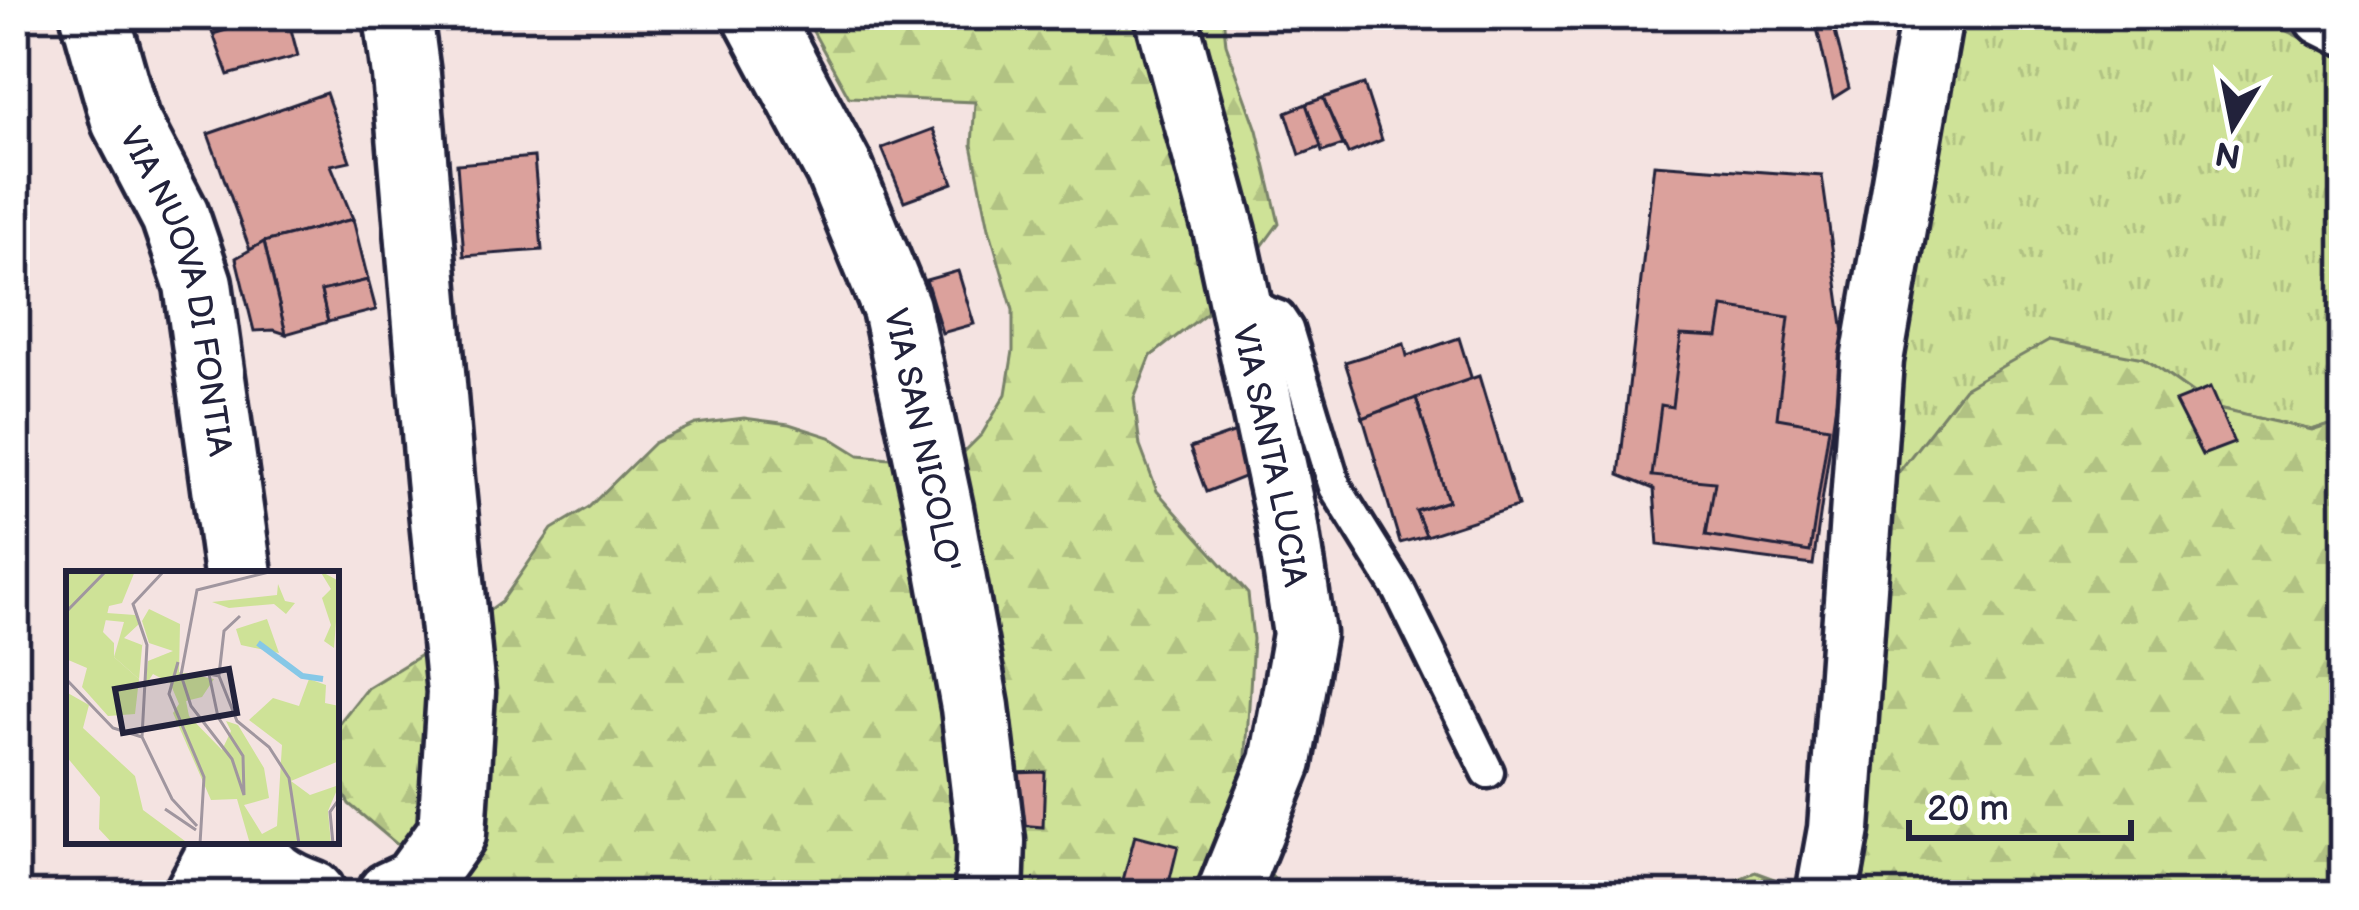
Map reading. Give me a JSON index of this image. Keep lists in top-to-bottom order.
{
  "streets": {
    "street": ["VIA NUOVA DI FONTIA", "VIA SAN NICOLO'", "VIA SANTA LUCIA"]
  },
  "scale_bar": "20 m",
  "north": "bottom"
}
